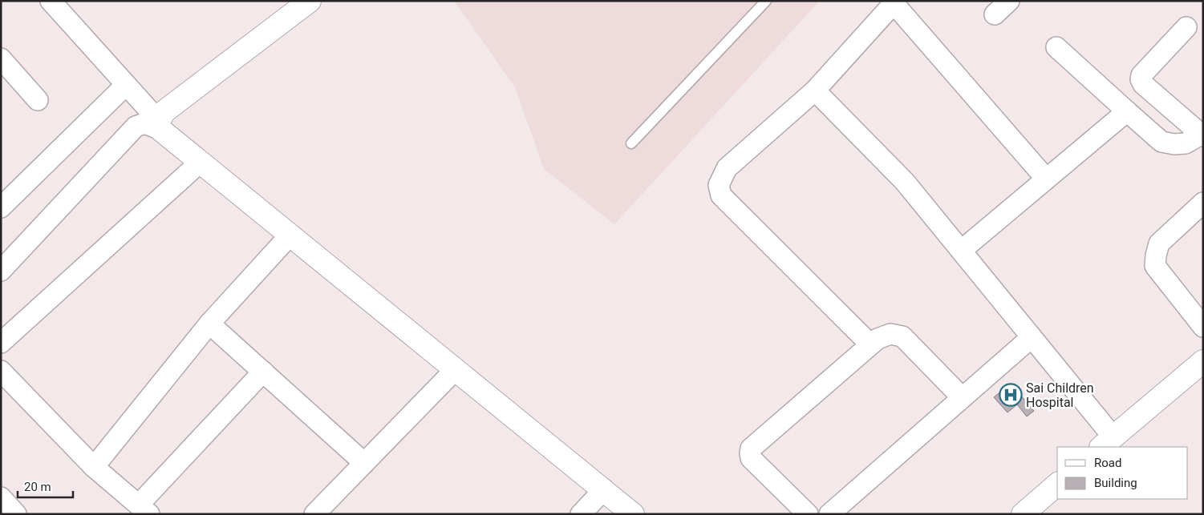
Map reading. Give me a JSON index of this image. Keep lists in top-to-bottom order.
{
  "places": {
    "hospital": ["Sai Children Hospital"]
  },
  "legend": ["Road", "Building"],
  "scale_bar": "20 m"
}
